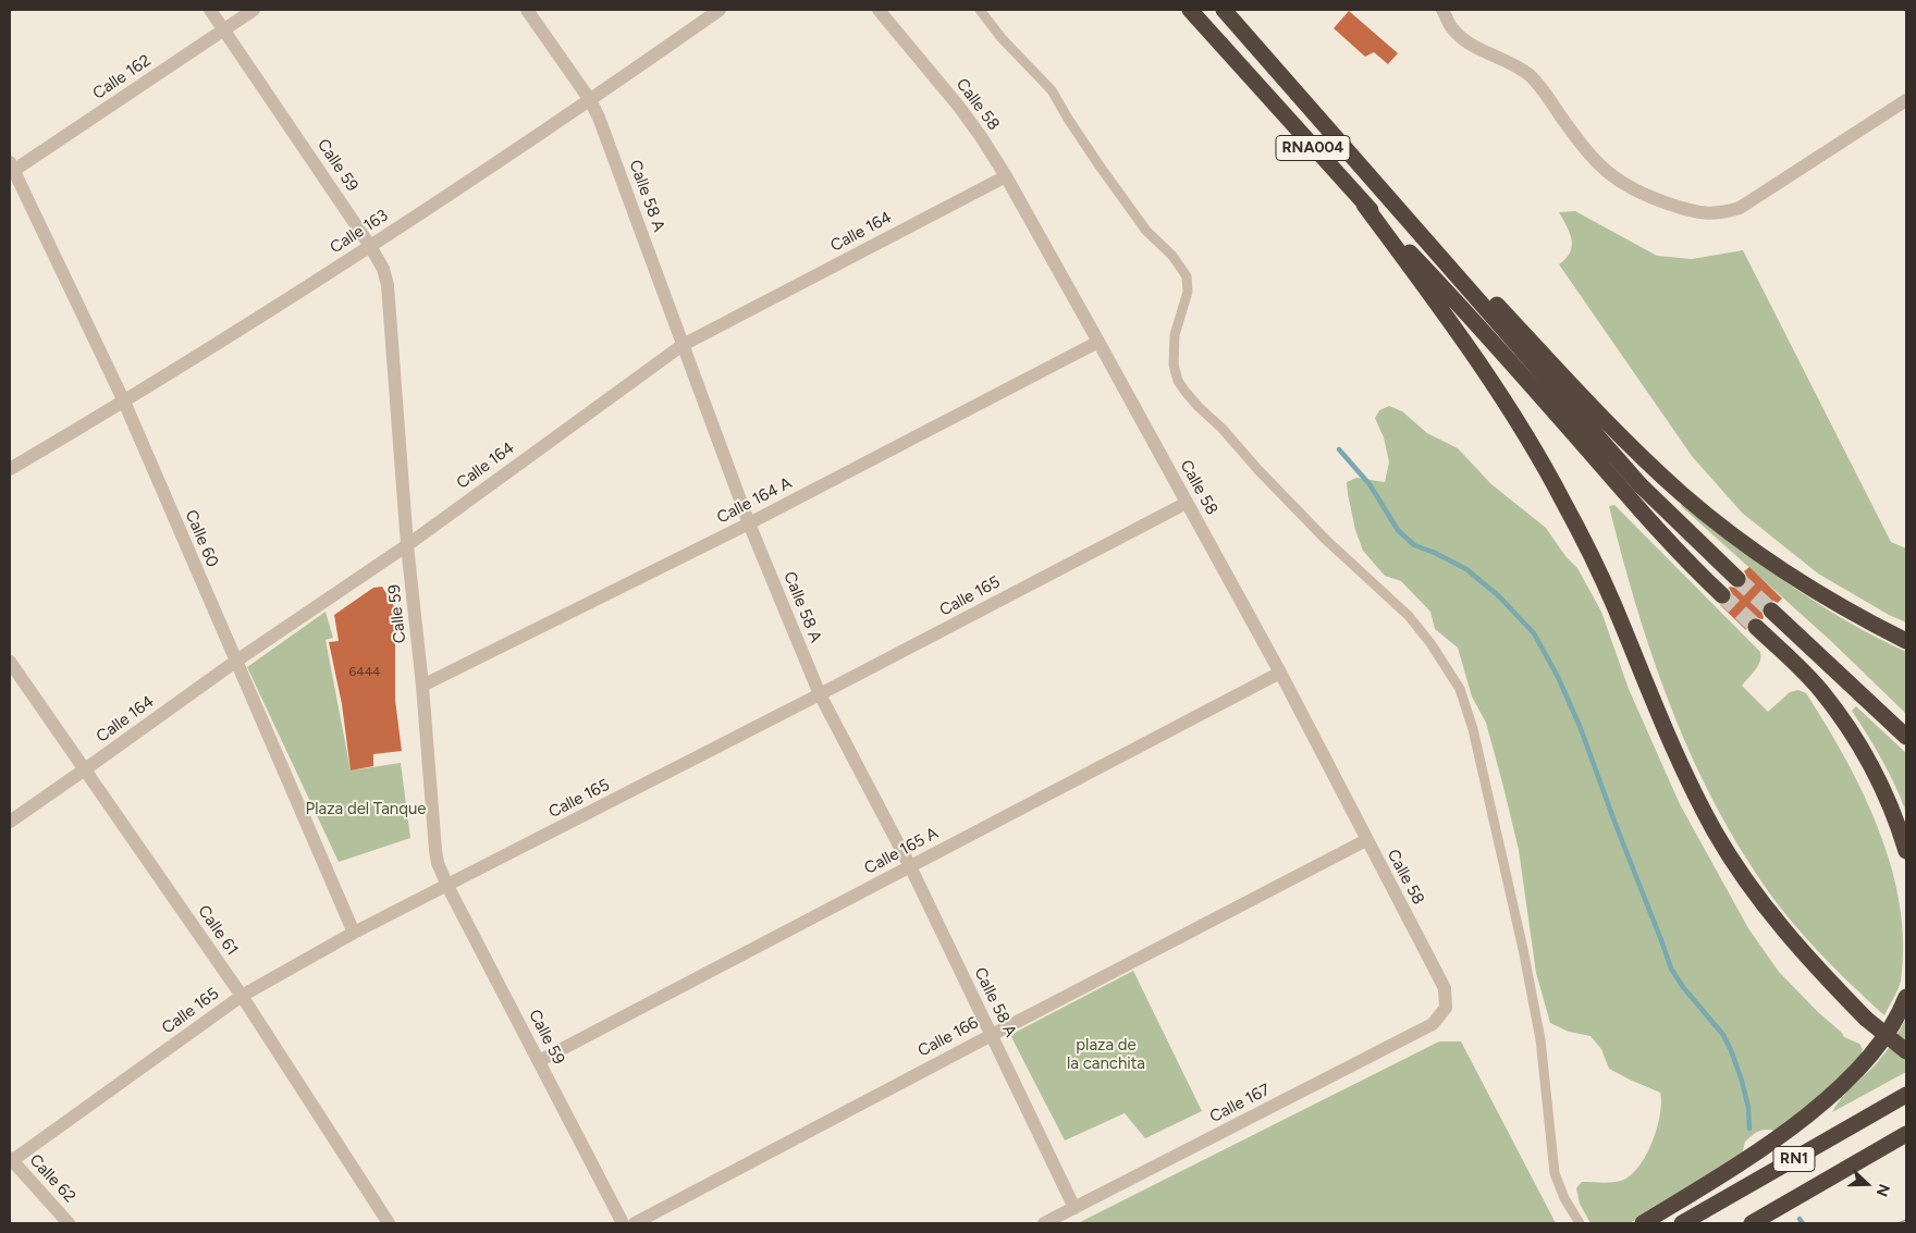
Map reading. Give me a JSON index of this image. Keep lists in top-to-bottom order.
{
  "streets": {
    "highway": ["RNA004", "RN1"],
    "street": [
      "Calle 162",
      "Calle 58",
      "Calle 59",
      "Calle 58 A",
      "Calle 163",
      "Calle 164",
      "Calle 164 A",
      "Calle 60",
      "Calle 165",
      "Calle 165 A",
      "Calle 61",
      "Calle 166",
      "Calle 167",
      "Calle 62"
    ]
  },
  "crossings": [
    ["Calle 162", "Calle 59"],
    ["Calle 162", "Calle 60"],
    ["Calle 58", "Calle 164"],
    ["Calle 58", "Calle 164 A"],
    ["Calle 58", "Calle 165"],
    ["Calle 58", "Calle 165 A"],
    ["Calle 58", "Calle 166"],
    ["Calle 58", "Calle 167"],
    ["Calle 59", "Calle 163"],
    ["Calle 59", "Calle 164"],
    ["Calle 59", "Calle 164 A"],
    ["Calle 59", "Calle 165"],
    ["Calle 59", "Calle 165 A"],
    ["Calle 58 A", "Calle 163"],
    ["Calle 58 A", "Calle 164"],
    ["Calle 58 A", "Calle 164 A"],
    ["Calle 58 A", "Calle 165"],
    ["Calle 58 A", "Calle 165 A"],
    ["Calle 58 A", "Calle 166"],
    ["Calle 58 A", "Calle 167"],
    ["Calle 163", "Calle 60"],
    ["Calle 164", "Calle 60"],
    ["Calle 164", "Calle 61"],
    ["Calle 60", "Calle 165"],
    ["Calle 165", "Calle 61"],
    ["Calle 165", "Calle 62"]
  ],
  "parks": ["Plaza del Tanque", "plaza de la canchita"],
  "house_numbers": ["6444"],
  "north": "right"
}
